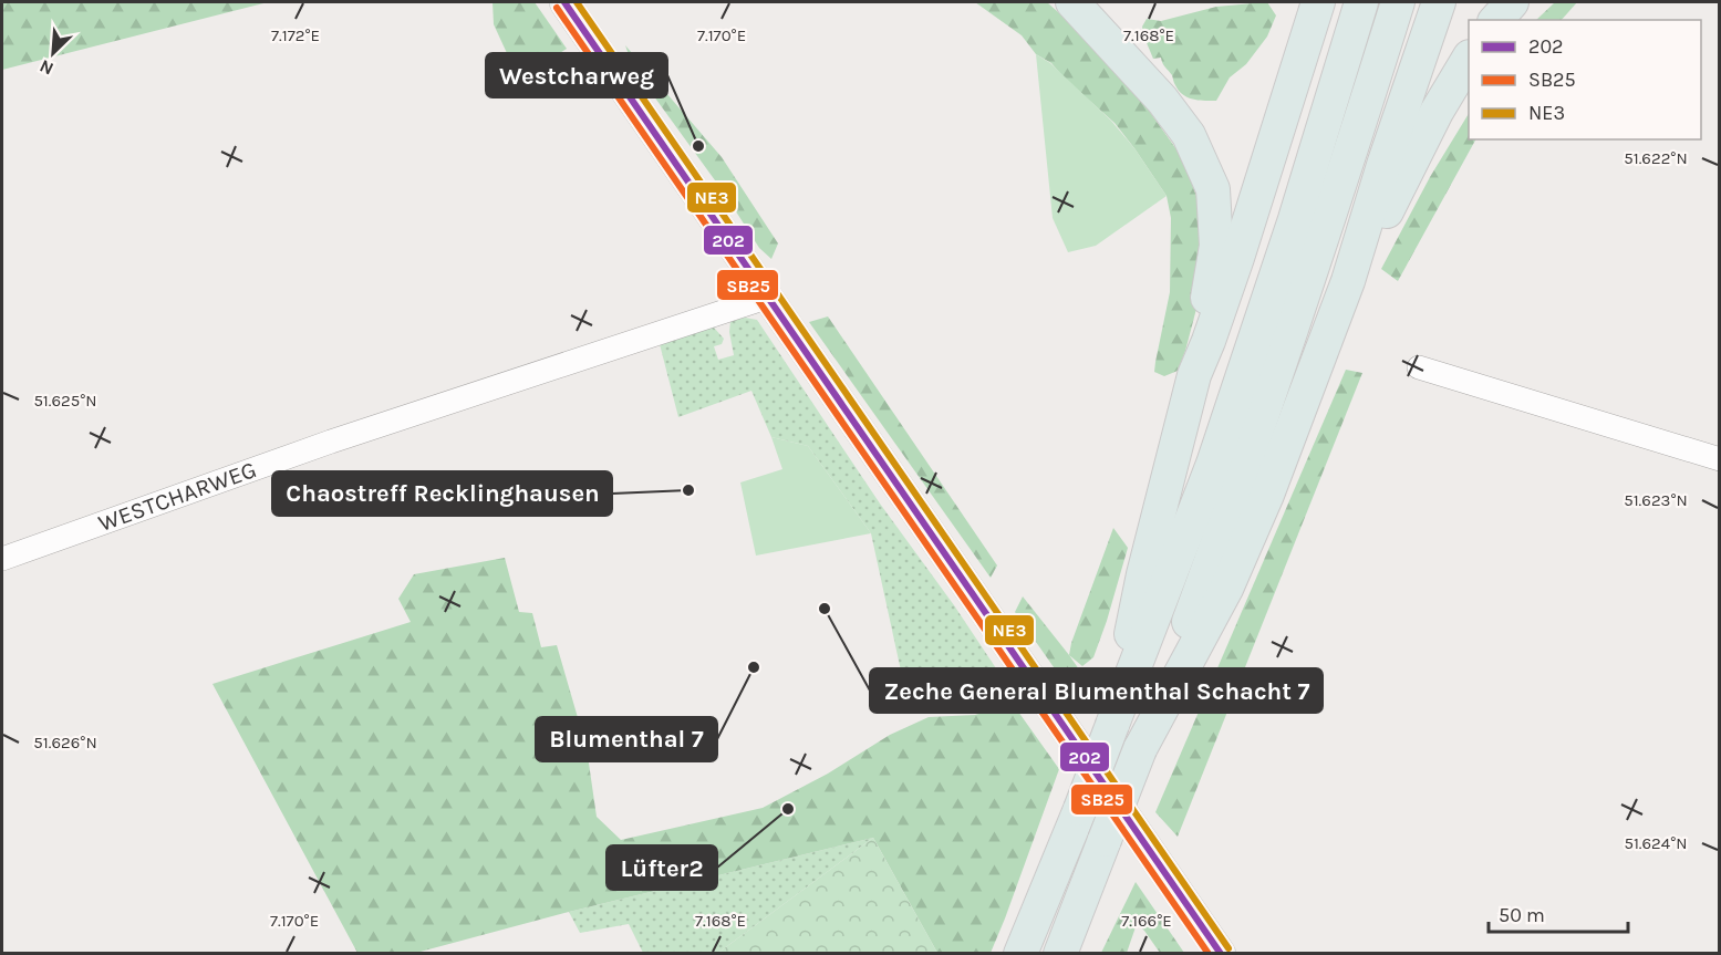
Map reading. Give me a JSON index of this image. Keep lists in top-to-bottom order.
{
  "streets": {
    "street": ["WESTCHARWEG"]
  },
  "places": [
    "Westcharweg",
    "Chaostreff Recklinghausen",
    "Zeche General Blumenthal Schacht 7",
    "Blumenthal 7",
    "Lüfter2"
  ],
  "lines": ["transit line 202", "transit line NE3", "transit line SB25"],
  "legend": ["202", "SB25", "NE3"],
  "scale_bar": "50 m",
  "north": "bottom left",
  "coordinates": [
    "7.172°E",
    "7.170°E",
    "7.168°E",
    "51.622°N",
    "51.625°N",
    "51.623°N",
    "51.626°N",
    "51.624°N",
    "7.166°E"
  ]
}
